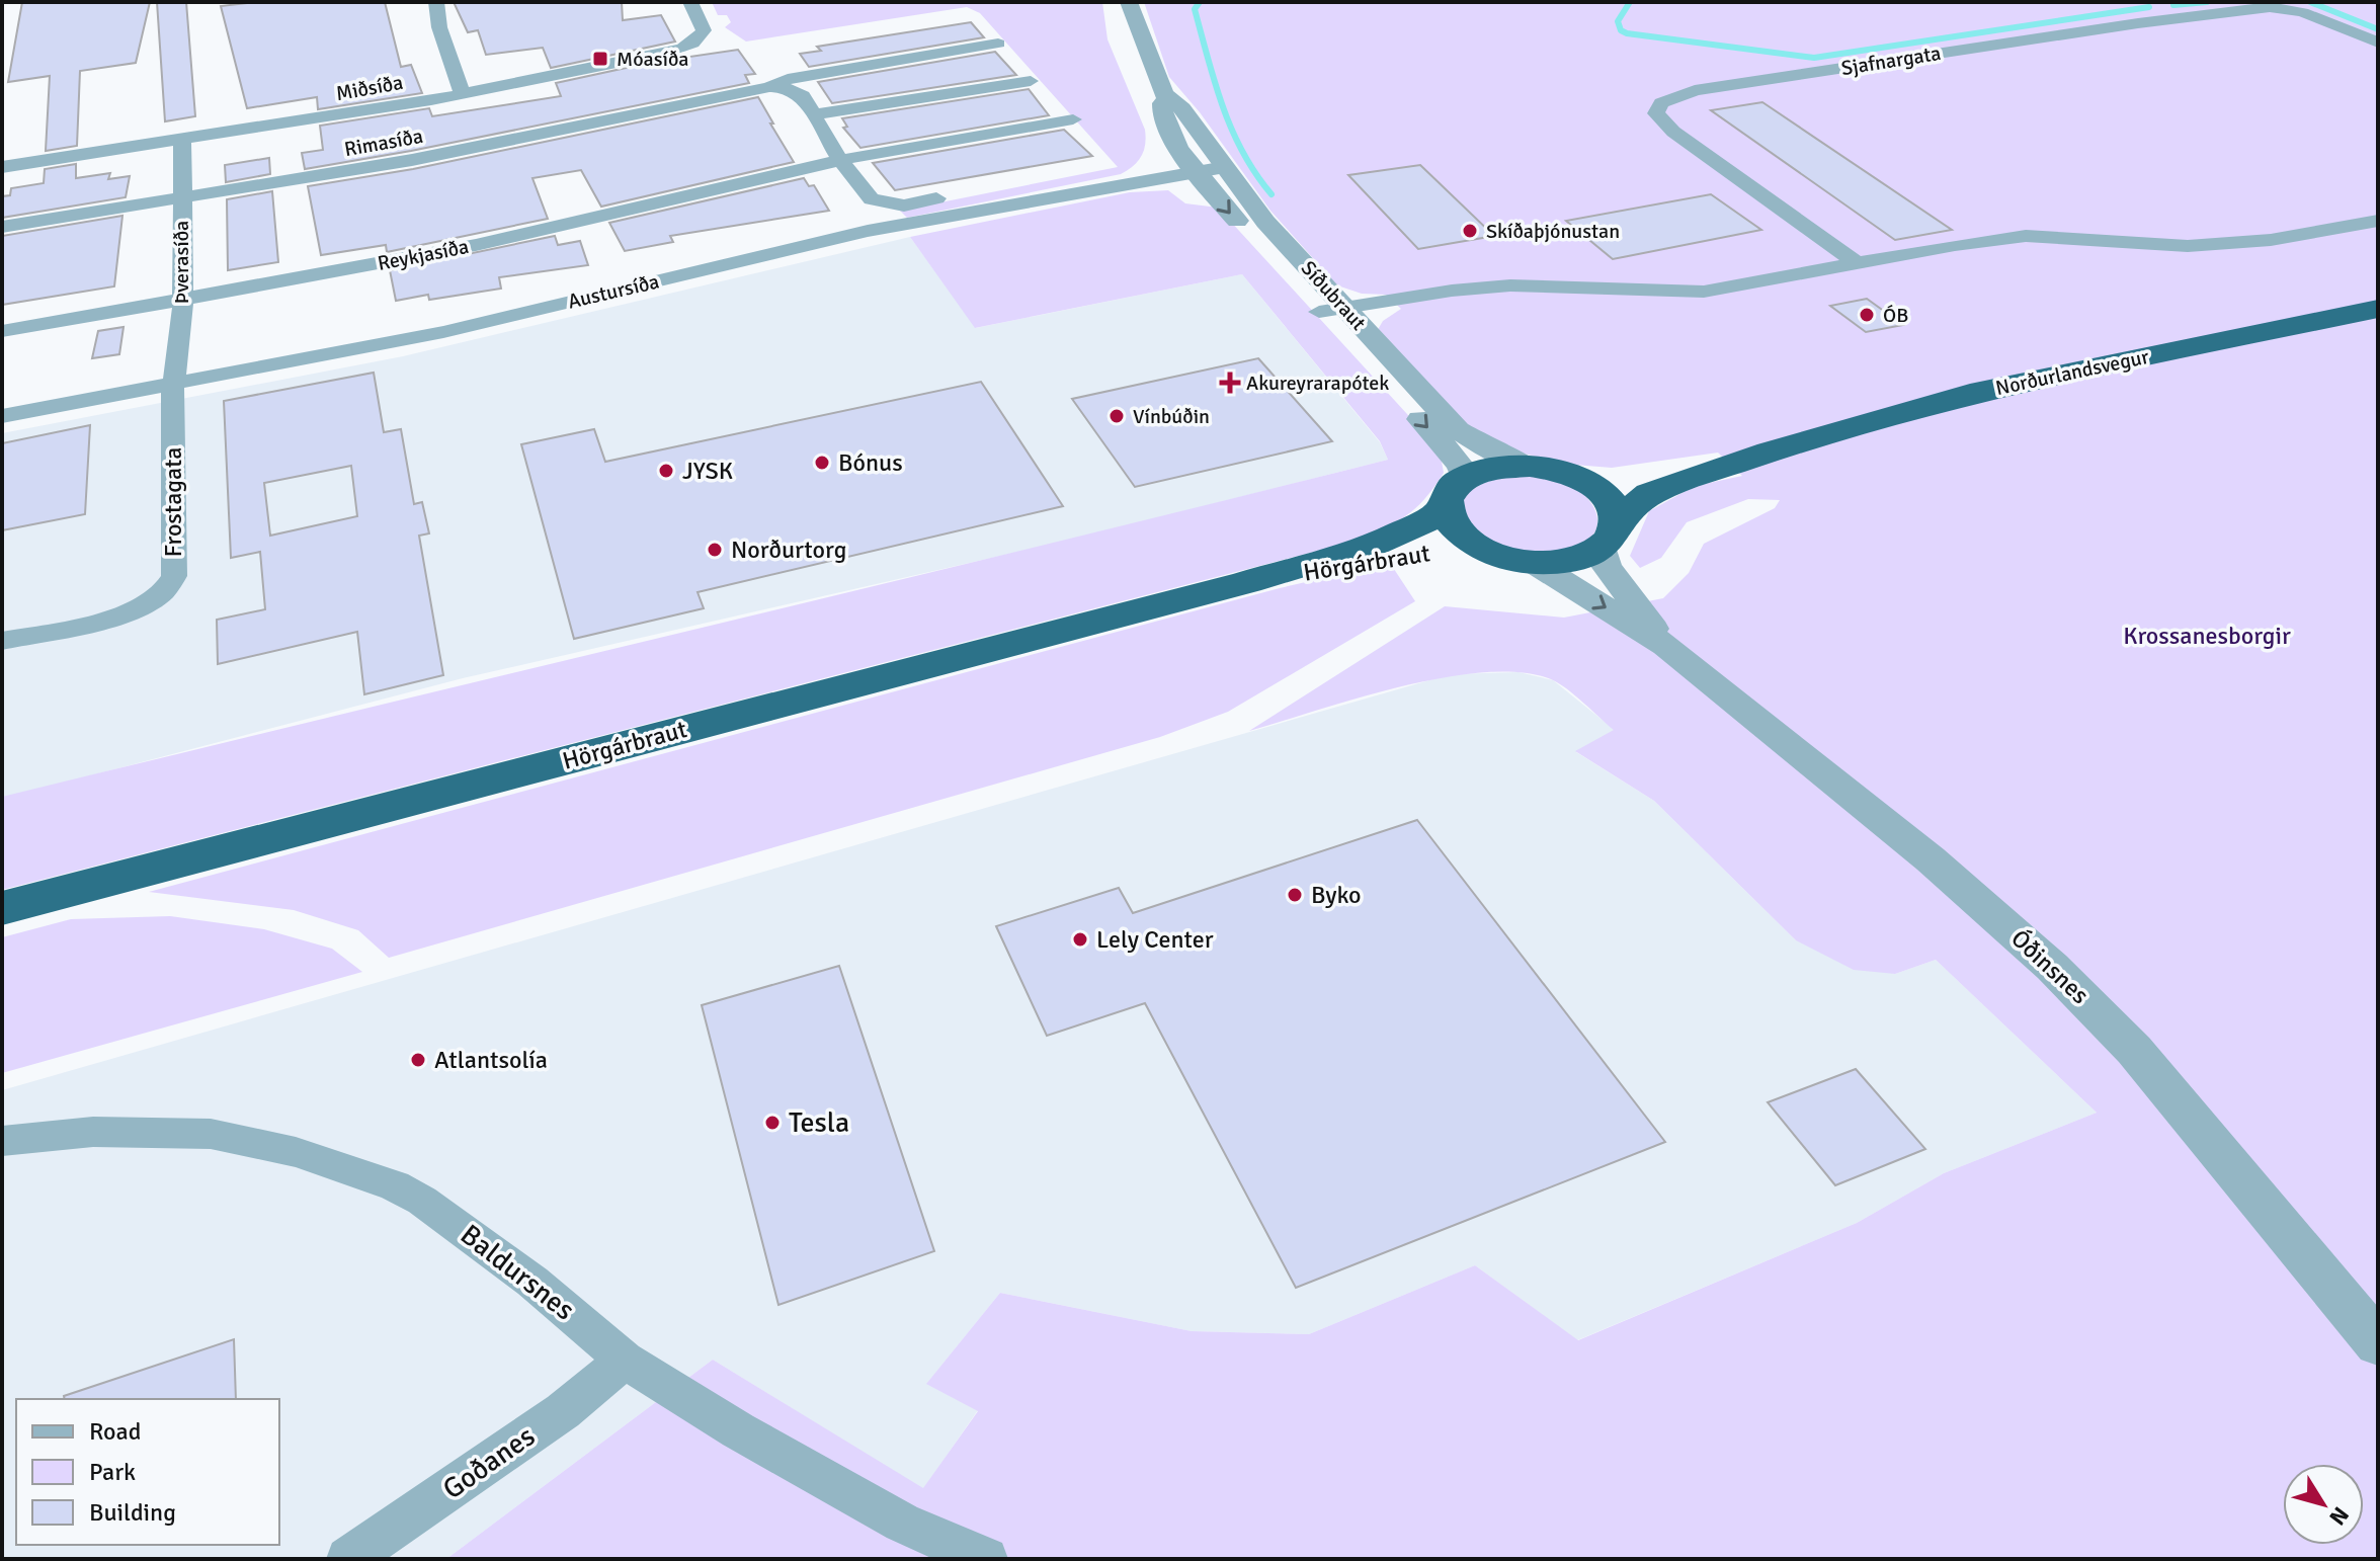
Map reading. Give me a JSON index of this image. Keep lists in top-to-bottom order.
{
  "streets": {
    "highway": ["Norðurlandsvegur", "Hörgárbraut"],
    "street": [
      "Sjafnargata",
      "Miðsíða",
      "Rimasíða",
      "Reykjasíða",
      "Þverasíða",
      "Austursíða",
      "Síðubraut",
      "Frostagata",
      "Óðinsnes",
      "Baldursnes",
      "Goðanes"
    ]
  },
  "crossings": [
    ["Miðsíða", "Þverasíða"],
    ["Rimasíða", "Þverasíða"],
    ["Reykjasíða", "Þverasíða"],
    ["Þverasíða", "Austursíða"],
    ["Þverasíða", "Frostagata"],
    ["Austursíða", "Síðubraut"],
    ["Austursíða", "Frostagata"],
    ["Síðubraut", "Norðurlandsvegur"],
    ["Síðubraut", "Hörgárbraut"],
    ["Síðubraut", "Óðinsnes"],
    ["Norðurlandsvegur", "Hörgárbraut"],
    ["Norðurlandsvegur", "Óðinsnes"],
    ["Hörgárbraut", "Óðinsnes"],
    ["Baldursnes", "Goðanes"]
  ],
  "parks": ["Krossanesborgir"],
  "places": {
    "transit": ["Móasíða"],
    "other": [
      "Skíðaþjónustan",
      "ÓB",
      "Vínbúðin",
      "Bónus",
      "JYSK",
      "Norðurtorg",
      "Byko",
      "Lely Center",
      "Atlantsolía",
      "Tesla"
    ],
    "health": ["Akureyrarapótek"]
  },
  "legend": ["Road", "Park", "Building"],
  "north": "bottom right"
}
